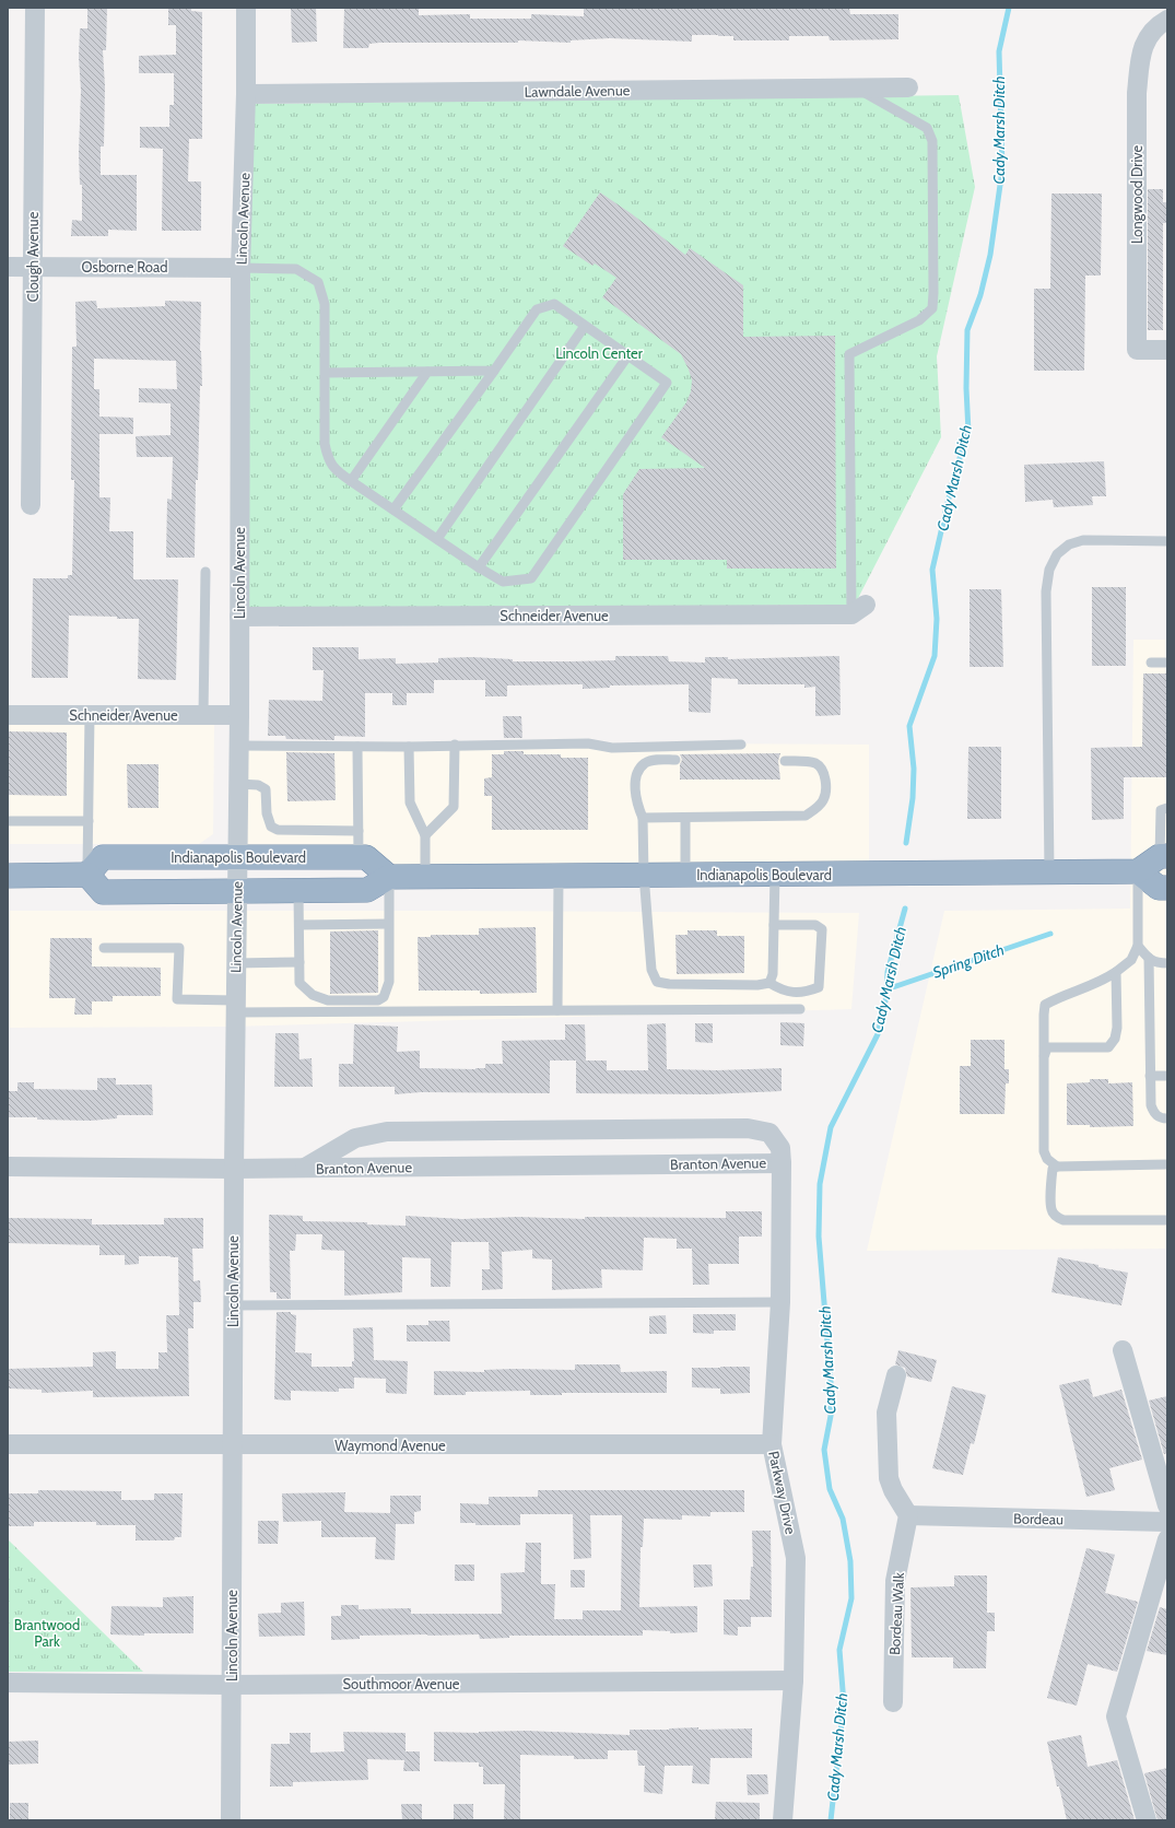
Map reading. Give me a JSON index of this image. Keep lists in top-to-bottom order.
{
  "streets": {
    "highway": ["Indianapolis Boulevard"],
    "street": [
      "Lawndale Avenue",
      "Longwood Drive",
      "Lincoln Avenue",
      "Clough Avenue",
      "Osborne Road",
      "Schneider Avenue",
      "Branton Avenue",
      "Waymond Avenue",
      "Parkway Drive",
      "Bordeau",
      "Bordeau Walk",
      "Southmoor Avenue"
    ]
  },
  "crossings": [
    ["Lawndale Avenue", "Lincoln Avenue"],
    ["Lincoln Avenue", "Osborne Road"],
    ["Lincoln Avenue", "Schneider Avenue"],
    ["Lincoln Avenue", "Indianapolis Boulevard"],
    ["Lincoln Avenue", "Branton Avenue"],
    ["Lincoln Avenue", "Waymond Avenue"],
    ["Lincoln Avenue", "Southmoor Avenue"],
    ["Clough Avenue", "Osborne Road"],
    ["Branton Avenue", "Parkway Drive"],
    ["Waymond Avenue", "Parkway Drive"],
    ["Parkway Drive", "Southmoor Avenue"],
    ["Bordeau", "Bordeau Walk"]
  ],
  "water": ["Cady Marsh Ditch", "Spring Ditch"],
  "parks": ["Lincoln Center", "Brantwood Park"]
}
